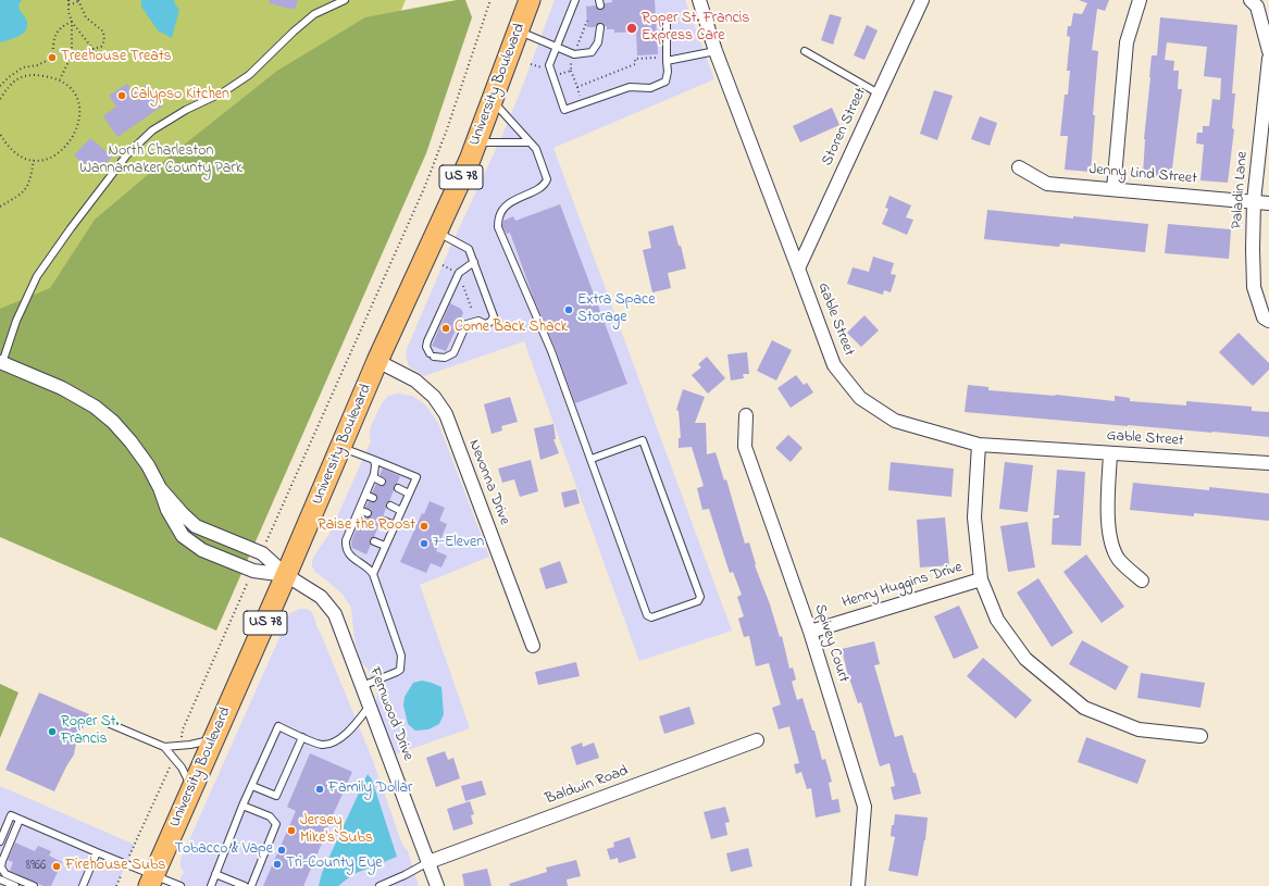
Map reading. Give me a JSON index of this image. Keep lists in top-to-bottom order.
{
  "streets": {
    "main road": ["University Boulevard", "US 78"],
    "street": [
      "Storen Street",
      "Jenny Lind Street",
      "Paladin Lane",
      "Gable Street",
      "Nevonna Drive",
      "Henry Huggins Drive",
      "Spivey Court",
      "Fernwood Drive",
      "Baldwin Road"
    ]
  },
  "crossings": [
    ["University Boulevard", "Nevonna Drive"],
    ["University Boulevard", "Fernwood Drive"],
    ["Storen Street", "Gable Street"],
    ["Jenny Lind Street", "Paladin Lane"],
    ["Henry Huggins Drive", "Spivey Court"],
    ["Fernwood Drive", "Baldwin Road"]
  ],
  "parks": ["North Charleston Wannamaker County Park"],
  "places": [
    "Roper St. Francis Express Care",
    "Treehouse Treats",
    "Calypso Kitchen",
    "Extra Space Storage",
    "Come Back Shack",
    "Raise the Roost",
    "7-Eleven",
    "Roper St. Francis",
    "Family Dollar",
    "Jersey Mike's Subs",
    "Tobacco & Vape",
    "Tri-County Eye",
    "Firehouse Subs"
  ],
  "house_numbers": ["8966"]
}
